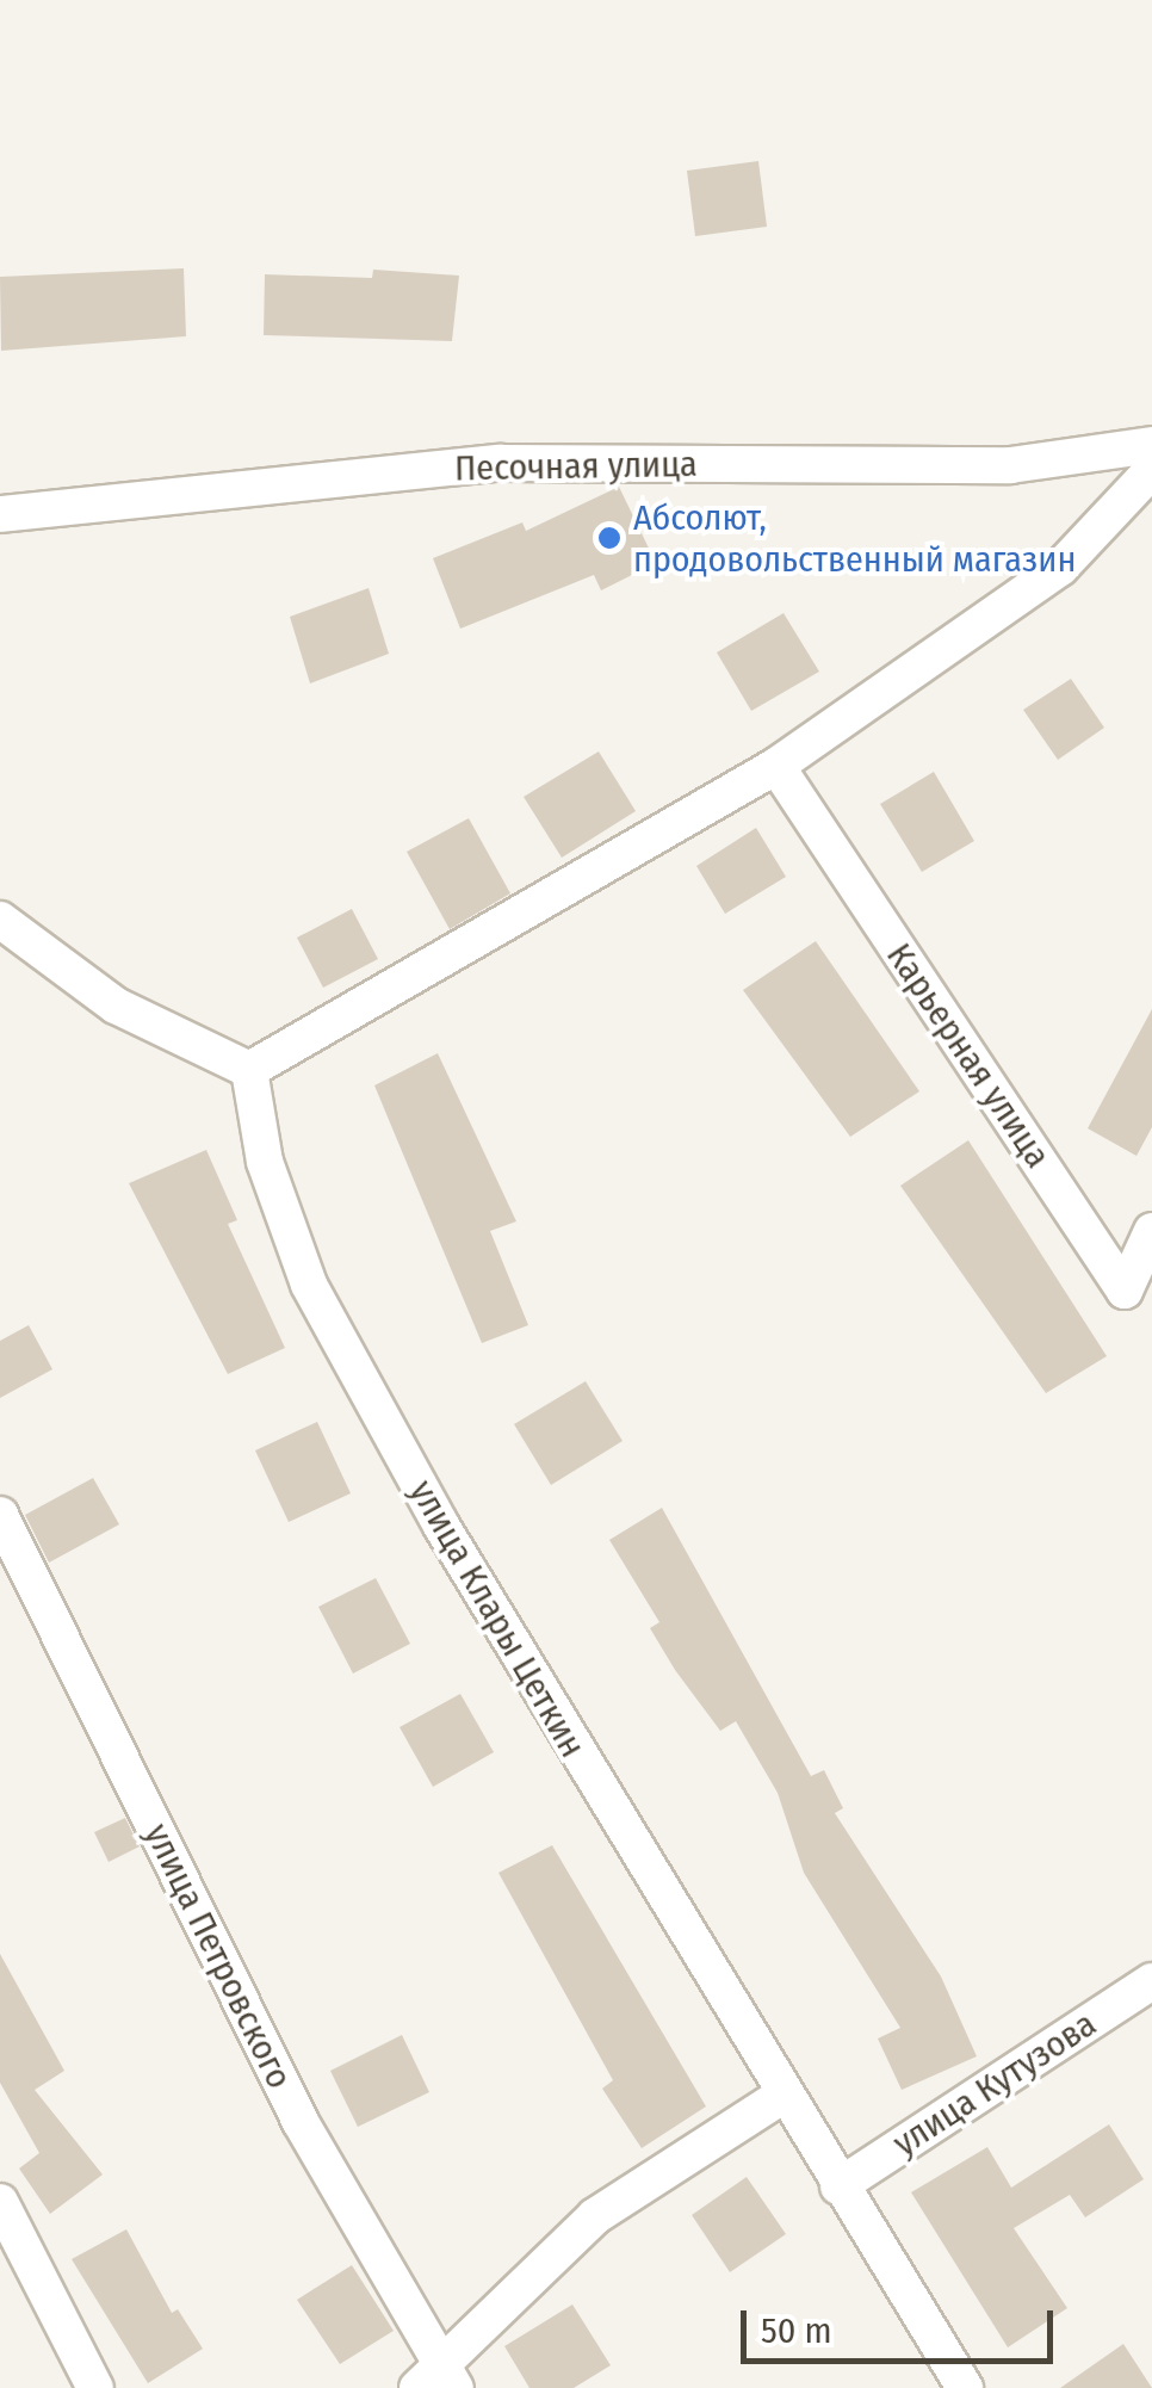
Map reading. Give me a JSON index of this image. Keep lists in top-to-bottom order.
{
  "streets": {
    "street": [
      "Песочная улица",
      "Карьерная улица",
      "улица Клары Цеткин",
      "улица Петровского",
      "улица Кутузова"
    ]
  },
  "crossings": [
    ["улица Клары Цеткин", "улица Кутузова"]
  ],
  "places": ["Абсолют, продовольственный магазин"],
  "scale_bar": "50 m"
}
